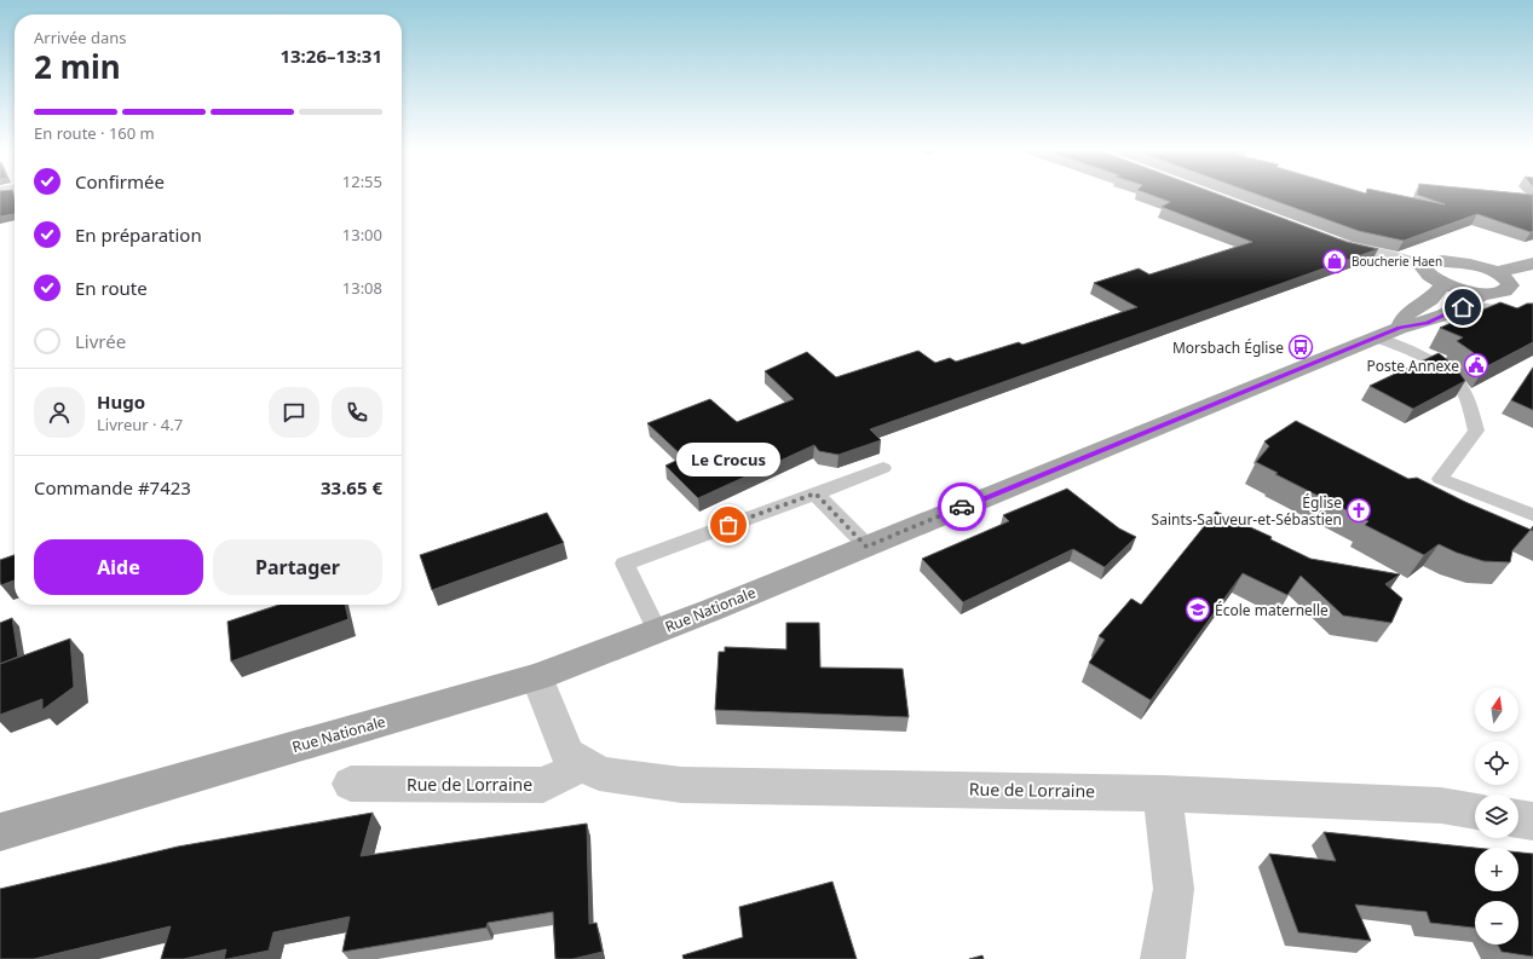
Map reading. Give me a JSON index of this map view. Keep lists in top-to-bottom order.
{
  "streets": {
    "main road": ["Rue Nationale"],
    "street": ["Rue de Lorraine"]
  },
  "crossings": [
    ["Rue Nationale", "Rue de Lorraine"]
  ],
  "places": {
    "shop": ["Boucherie Haen"],
    "bus stop": ["Morsbach Église"],
    "public building": ["Poste Annexe"],
    "church": ["Église Saints-Sauveur-et-Sébastien"],
    "other": ["Le Crocus"],
    "school or university": ["École maternelle"]
  },
  "north": "top",
  "page": {
    "heading": ["2 min", "Arrivée dans", "13:26–13:31"],
    "panel": [
      "Hugo",
      "Livreur · 4.7",
      "Commande #7423",
      "33.65 €"
    ],
    "bar": "En route · 160 m",
    "list": [
      ["Confirmée", "12:55"],
      ["En préparation", "13:00"],
      ["En route", "13:08"],
      "Livrée"
    ],
    "bubble": "Le Crocus",
    "buttons": ["Aide", "Partager"],
    "map_buttons": ["+", "−"]
  }
}
